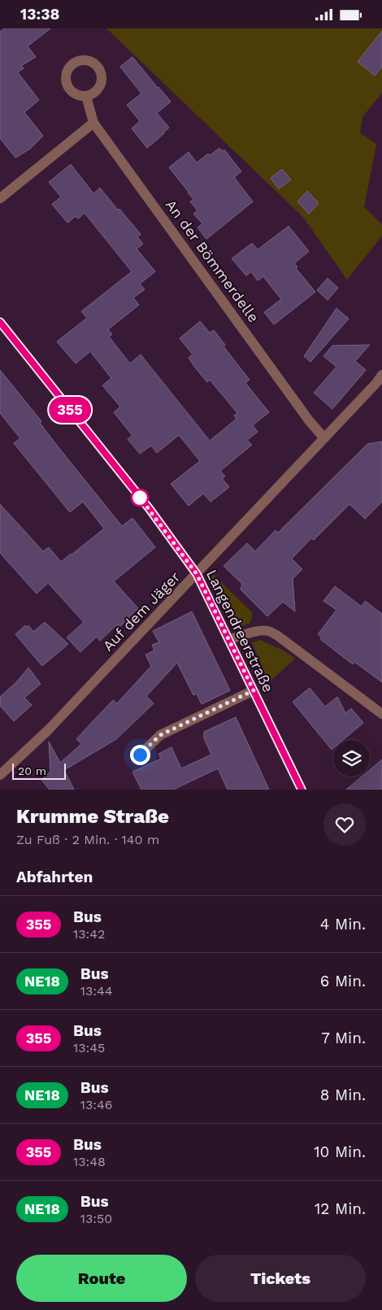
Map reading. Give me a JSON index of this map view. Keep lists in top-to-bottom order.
{
  "streets": {
    "street": ["An der Bömmerdelle", "Auf dem Jäger", "Langendreerstraße"]
  },
  "crossings": [
    ["An der Bömmerdelle", "Auf dem Jäger"],
    ["Auf dem Jäger", "Langendreerstraße"]
  ],
  "lines": ["bus line 355"],
  "scale_bar": "20 m",
  "page": {
    "status": "13:38",
    "on_map": "355",
    "scale": "20 m",
    "heading": [
      ["Krumme Straße", "Zu Fuß · 2 Min. · 140 m"],
      "Abfahrten"
    ],
    "list": [
      {
        "mark": "355",
        "name": "Bus",
        "note": "13:42",
        "value": "4 Min."
      },
      {
        "mark": "NE18",
        "name": "Bus",
        "note": "13:44",
        "value": "6 Min."
      },
      {
        "mark": "355",
        "name": "Bus",
        "note": "13:45",
        "value": "7 Min."
      },
      {
        "mark": "NE18",
        "name": "Bus",
        "note": "13:46",
        "value": "8 Min."
      },
      {
        "mark": "355",
        "name": "Bus",
        "note": "13:48",
        "value": "10 Min."
      },
      {
        "mark": "NE18",
        "name": "Bus",
        "note": "13:50",
        "value": "12 Min."
      }
    ],
    "buttons": ["Route", "Tickets"]
  }
}
